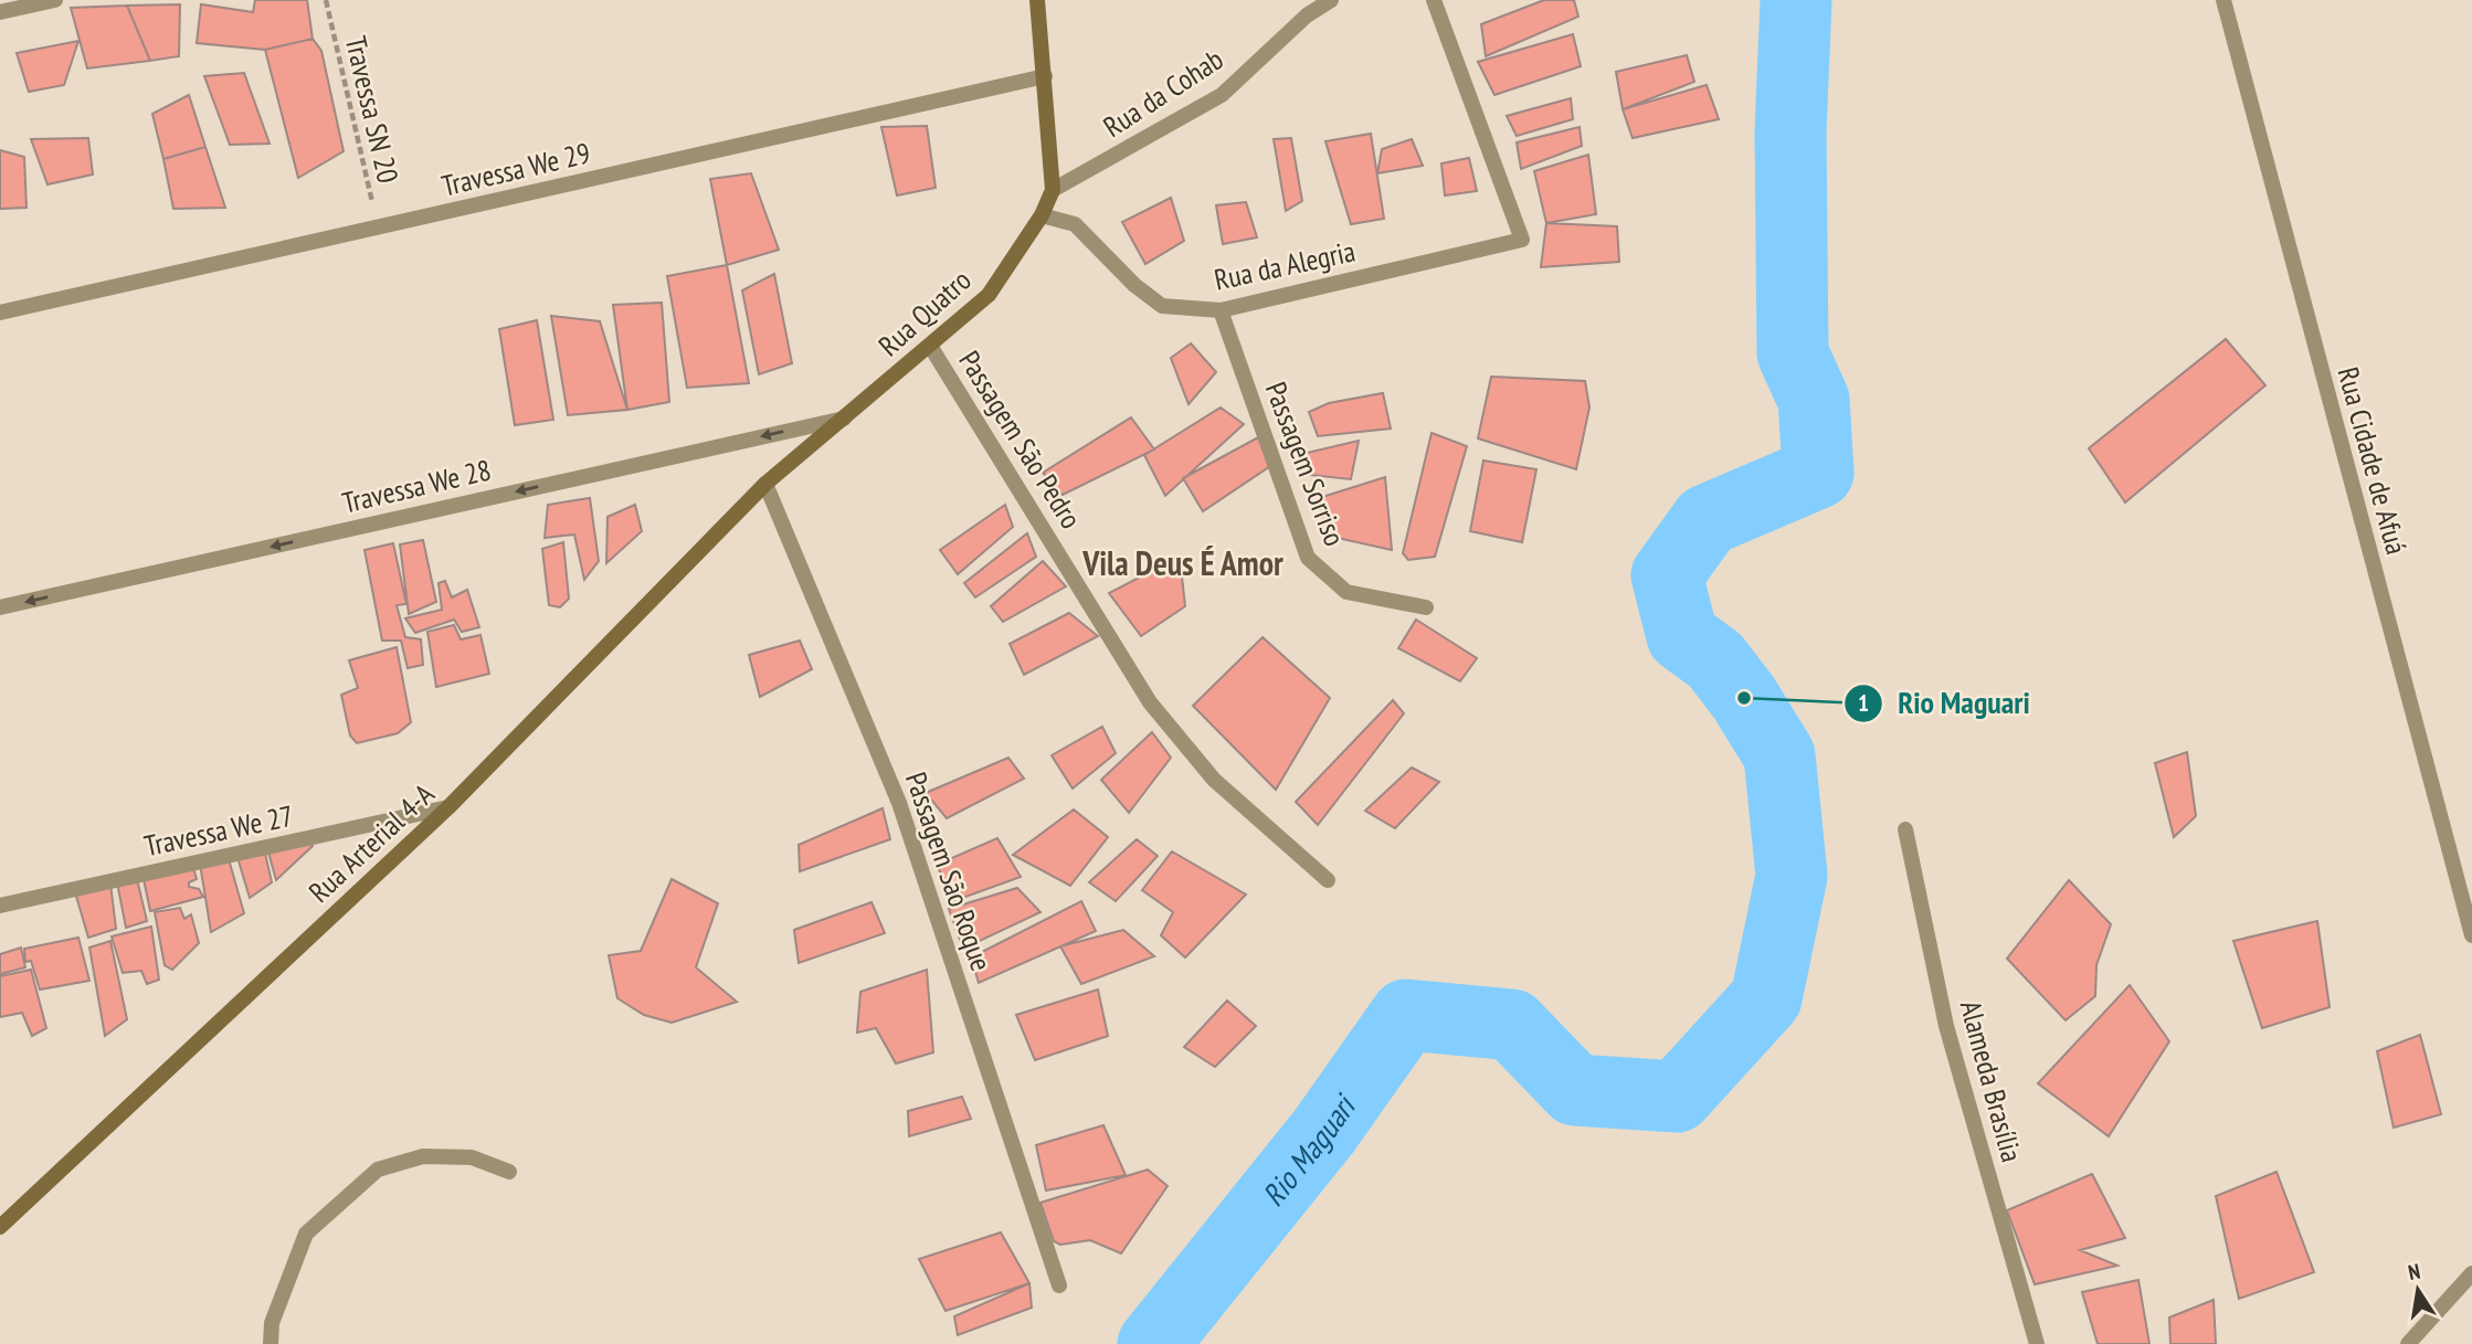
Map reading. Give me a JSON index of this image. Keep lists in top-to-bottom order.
{
  "streets": {
    "main road": ["Rua Quatro", "Rua Arterial 4-A"],
    "street": [
      "Rua da Cohab",
      "Travessa We 29",
      "Rua da Alegria",
      "Passagem São Pedro",
      "Rua Cidade de Afuá",
      "Passagem Sorriso",
      "Travessa We 28",
      "Travessa We 27",
      "Passagem São Roque",
      "Alameda Brasília"
    ],
    "path": ["Travessa SN 20"]
  },
  "crossings": [
    ["Rua da Cohab", "Rua Quatro"],
    ["Travessa SN 20", "Travessa We 29"],
    ["Travessa We 29", "Rua Quatro"],
    ["Rua da Alegria", "Rua Quatro"],
    ["Rua da Alegria", "Passagem Sorriso"],
    ["Rua Quatro", "Passagem São Pedro"],
    ["Rua Quatro", "Travessa We 28"],
    ["Rua Quatro", "Rua Arterial 4-A"],
    ["Rua Quatro", "Passagem São Roque"],
    ["Travessa We 27", "Rua Arterial 4-A"],
    ["Rua Arterial 4-A", "Passagem São Roque"]
  ],
  "one_way": ["Travessa We 28"],
  "districts": ["Vila Deus É Amor"],
  "water": ["Rio Maguari"],
  "places": ["Rio Maguari"],
  "north": "top"
}
